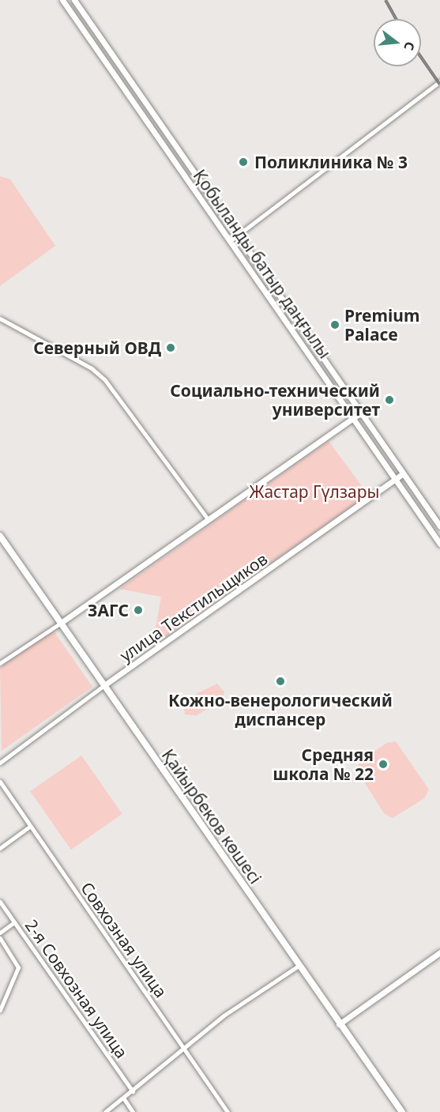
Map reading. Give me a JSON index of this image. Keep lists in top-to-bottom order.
{
  "streets": {
    "main road": ["Қайырбеков көшесі"],
    "street": [
      "Қобыланды батыр даңғылы",
      "улица Текстильщиков",
      "Совхозная улица",
      "2-я Совхозная улица"
    ]
  },
  "crossings": [
    ["Қобыланды батыр даңғылы", "улица Текстильщиков"],
    ["улица Текстильщиков", "Қайырбеков көшесі"]
  ],
  "parks": ["Жастар Гүлзары"],
  "places": [
    "Поликлиника № 3",
    "Premium Palace",
    "Северный ОВД",
    "Социально-технический университет",
    "ЗАГС",
    "Кожно-венерологический диспансер",
    "Средняя школа № 22"
  ],
  "north": "right"
}
